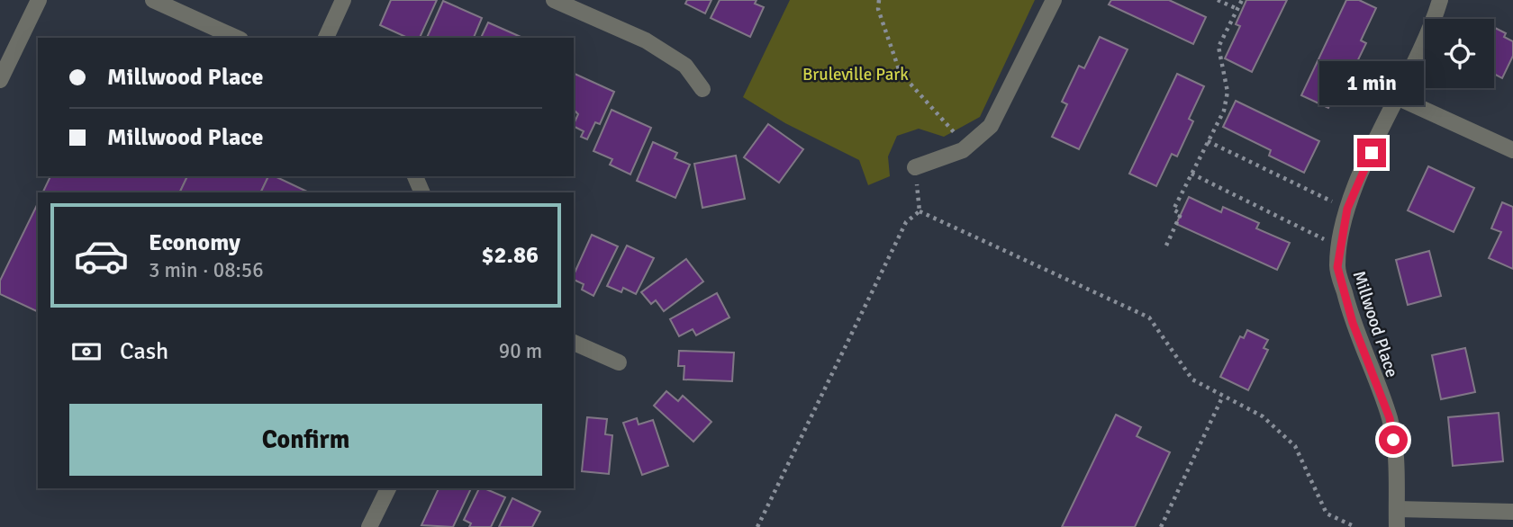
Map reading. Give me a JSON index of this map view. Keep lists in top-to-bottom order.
{
  "streets": {
    "street": ["Millwood Place"]
  },
  "parks": ["Bruleville Park"],
  "page": {
    "banner": ["Millwood Place", "Millwood Place"],
    "bubble": "1 min",
    "list": [
      {
        "name": "Economy",
        "note": "3 min · 08:56",
        "value": "$2.86"
      }
    ],
    "pay": ["Cash", "90 m"],
    "buttons": "Confirm"
  }
}
